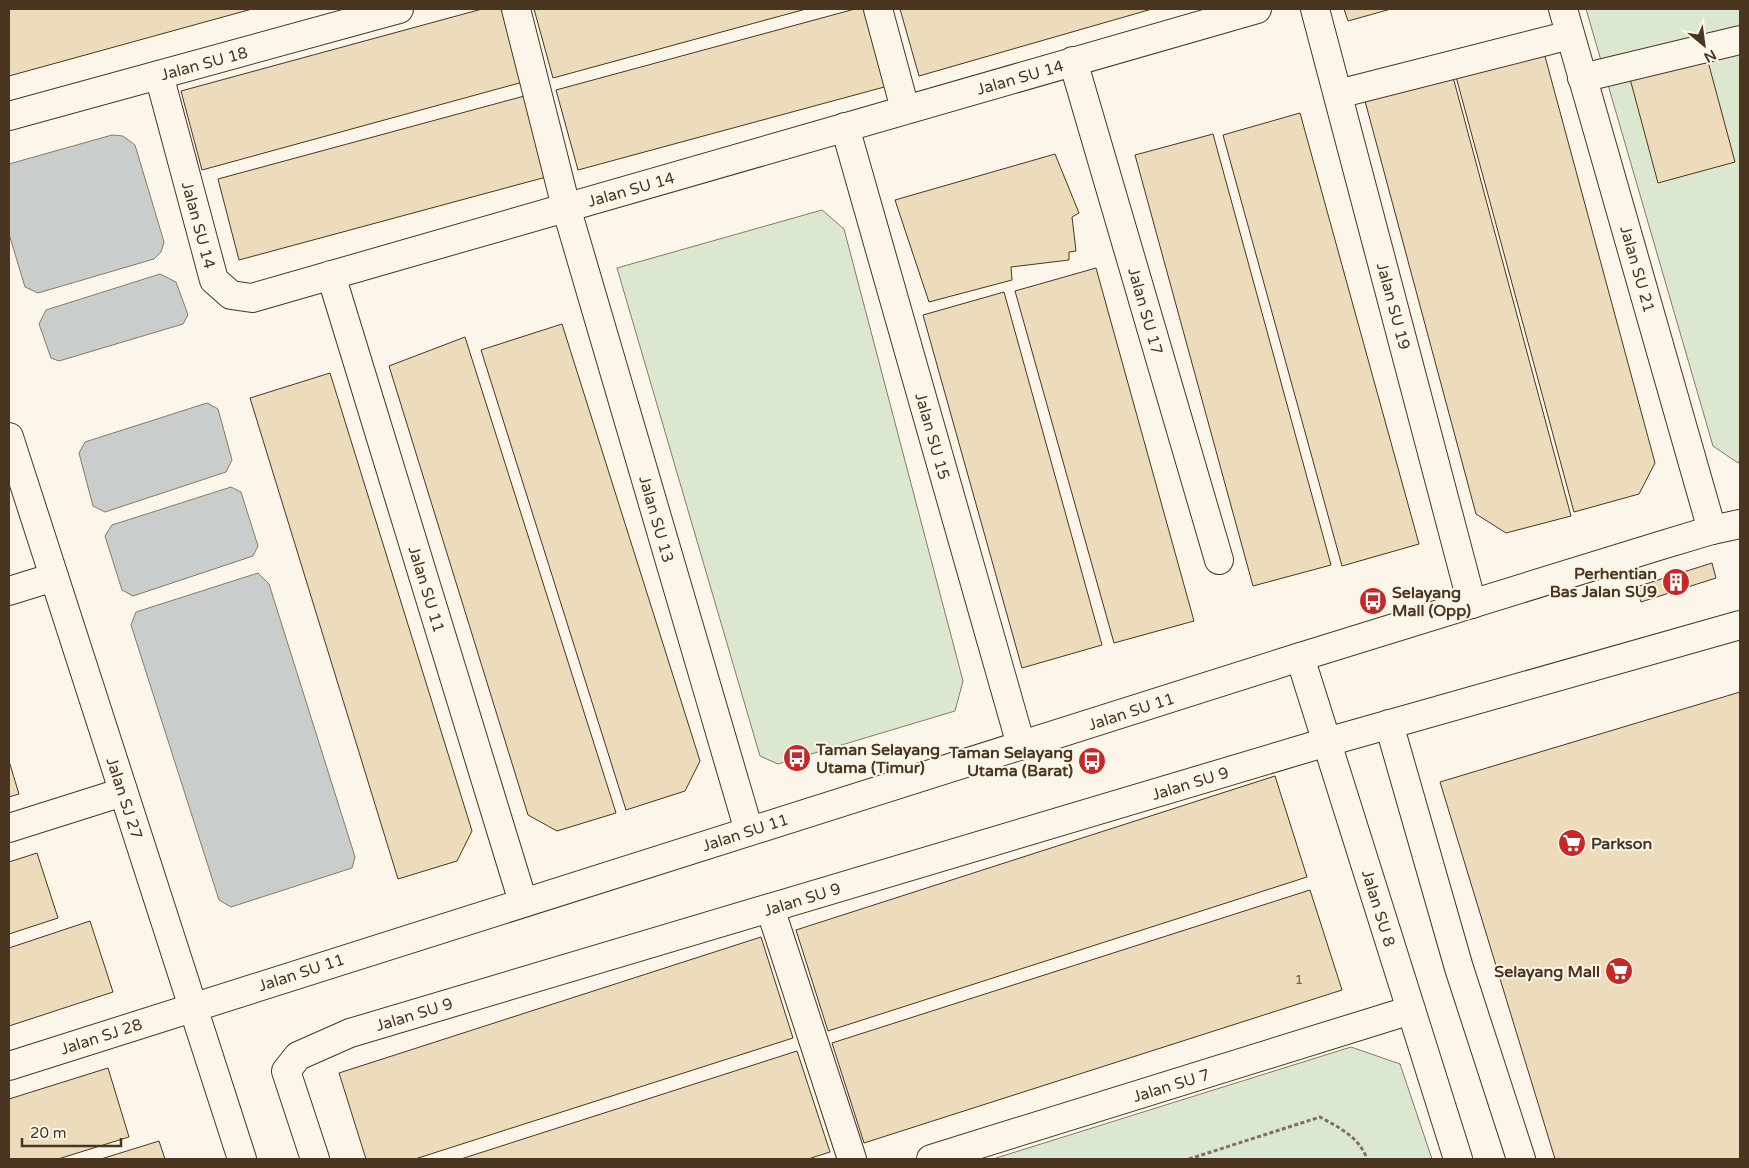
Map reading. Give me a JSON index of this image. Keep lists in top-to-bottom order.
{
  "streets": {
    "street": [
      "Jalan SU 18",
      "Jalan SU 14",
      "Jalan SU 21",
      "Jalan SU 19",
      "Jalan SU 17",
      "Jalan SU 15",
      "Jalan SU 13",
      "Jalan SU 11",
      "Jalan SU 9",
      "Jalan SJ 27",
      "Jalan SU 8",
      "Jalan SJ 28",
      "Jalan SU 7"
    ]
  },
  "crossings": [
    ["Jalan SU 18", "Jalan SU 14"],
    ["Jalan SU 14", "Jalan SU 17"],
    ["Jalan SU 14", "Jalan SU 15"],
    ["Jalan SU 14", "Jalan SU 13"],
    ["Jalan SU 14", "Jalan SU 11"],
    ["Jalan SU 21", "Jalan SU 11"],
    ["Jalan SU 19", "Jalan SU 11"],
    ["Jalan SU 15", "Jalan SU 11"],
    ["Jalan SU 13", "Jalan SU 11"],
    ["Jalan SU 11", "Jalan SJ 27"],
    ["Jalan SU 11", "Jalan SU 8"],
    ["Jalan SU 11", "Jalan SJ 28"],
    ["Jalan SU 9", "Jalan SU 8"],
    ["Jalan SJ 27", "Jalan SJ 28"],
    ["Jalan SU 8", "Jalan SU 7"]
  ],
  "places": {
    "building": ["Perhentian Bas Jalan SU9"],
    "bus stop": ["Selayang Mall (Opp)", "Taman Selayang Utama (Timur)", "Taman Selayang Utama (Barat)"],
    "supermarket": ["Parkson", "Selayang Mall"]
  },
  "house_numbers": ["1"],
  "scale_bar": "20 m",
  "north": "bottom right"
}
